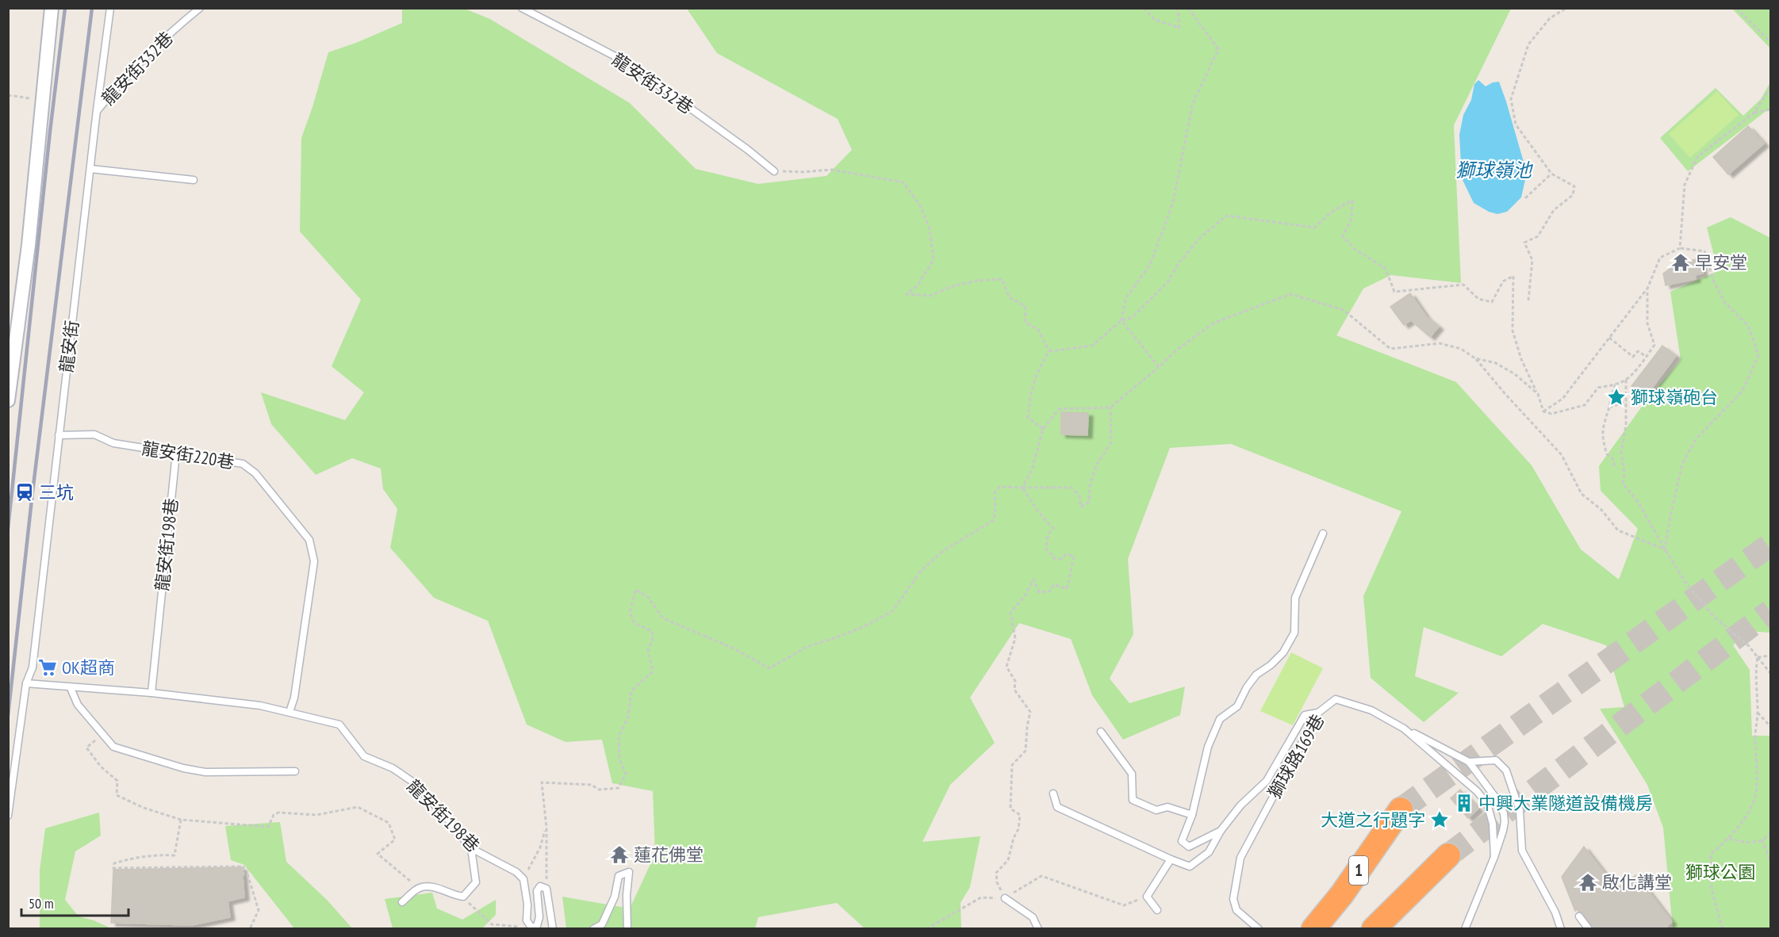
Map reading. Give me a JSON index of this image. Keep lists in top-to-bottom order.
{
  "streets": {
    "highway": ["1"],
    "lane": [
      "龍安街332巷",
      "龍安街",
      "龍安街220巷",
      "龍安街198巷",
      "獅球路169巷"
    ]
  },
  "crossings": [
    ["龍安街332巷", "龍安街"],
    ["龍安街", "龍安街220巷"],
    ["龍安街", "龍安街198巷"],
    ["龍安街220巷", "龍安街198巷"]
  ],
  "water": ["獅球嶺池"],
  "parks": ["獅球公園"],
  "places": {
    "temple": ["早安堂", "蓮花佛堂", "啟化講堂"],
    "place": ["獅球嶺砲台", "大道之行題字"],
    "station": ["三坑"],
    "supermarket": ["OK超商"],
    "building": ["中興大業隧道設備機房"]
  },
  "scale_bar": "50 m"
}
